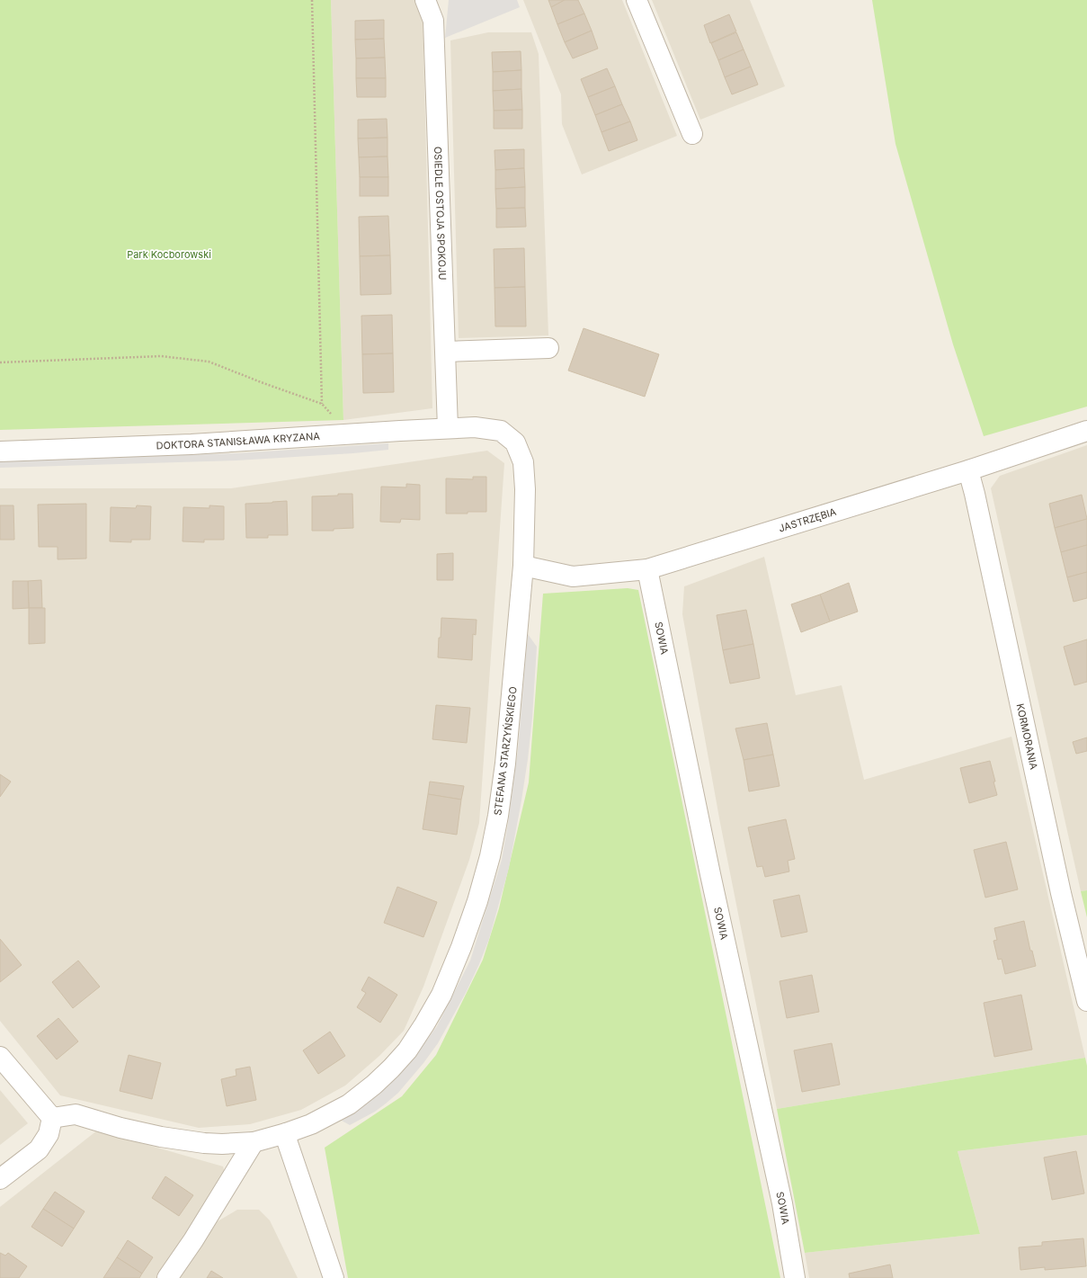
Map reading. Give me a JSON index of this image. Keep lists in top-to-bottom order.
{
  "streets": {
    "street": [
      "OSIEDLE OSTOJA SPOKOJU",
      "DOKTORA STANISŁAWA KRYZANA",
      "JASTRZĘBIA",
      "SOWIA",
      "KORMORANIA",
      "STEFANA STARZYŃSKIEGO"
    ]
  },
  "crossings": [
    ["OSIEDLE OSTOJA SPOKOJU", "DOKTORA STANISŁAWA KRYZANA"],
    ["DOKTORA STANISŁAWA KRYZANA", "STEFANA STARZYŃSKIEGO"],
    ["JASTRZĘBIA", "SOWIA"],
    ["JASTRZĘBIA", "KORMORANIA"],
    ["JASTRZĘBIA", "STEFANA STARZYŃSKIEGO"]
  ],
  "parks": ["Park Kocborowski"]
}
